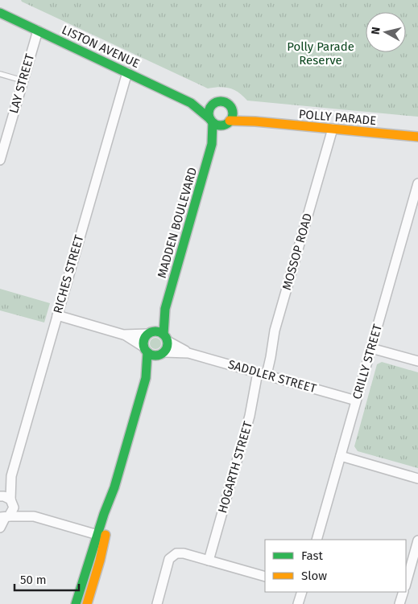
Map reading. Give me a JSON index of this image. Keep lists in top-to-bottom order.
{
  "streets": {
    "street": [
      "LISTON AVENUE",
      "LAY STREET",
      "POLLY PARADE",
      "MADDEN BOULEVARD",
      "MOSSOP ROAD",
      "RICHES STREET",
      "CRILLY STREET",
      "SADDLER STREET",
      "HOGARTH STREET"
    ]
  },
  "crossings": [
    ["LISTON AVENUE", "LAY STREET"],
    ["LISTON AVENUE", "POLLY PARADE"],
    ["LISTON AVENUE", "MADDEN BOULEVARD"],
    ["LISTON AVENUE", "RICHES STREET"],
    ["POLLY PARADE", "MADDEN BOULEVARD"],
    ["POLLY PARADE", "MOSSOP ROAD"],
    ["MADDEN BOULEVARD", "SADDLER STREET"],
    ["MOSSOP ROAD", "SADDLER STREET"],
    ["MOSSOP ROAD", "HOGARTH STREET"],
    ["CRILLY STREET", "SADDLER STREET"],
    ["SADDLER STREET", "HOGARTH STREET"]
  ],
  "parks": ["Polly Parade Reserve"],
  "legend": ["Fast", "Slow"],
  "scale_bar": "50 m",
  "north": "left"
}
